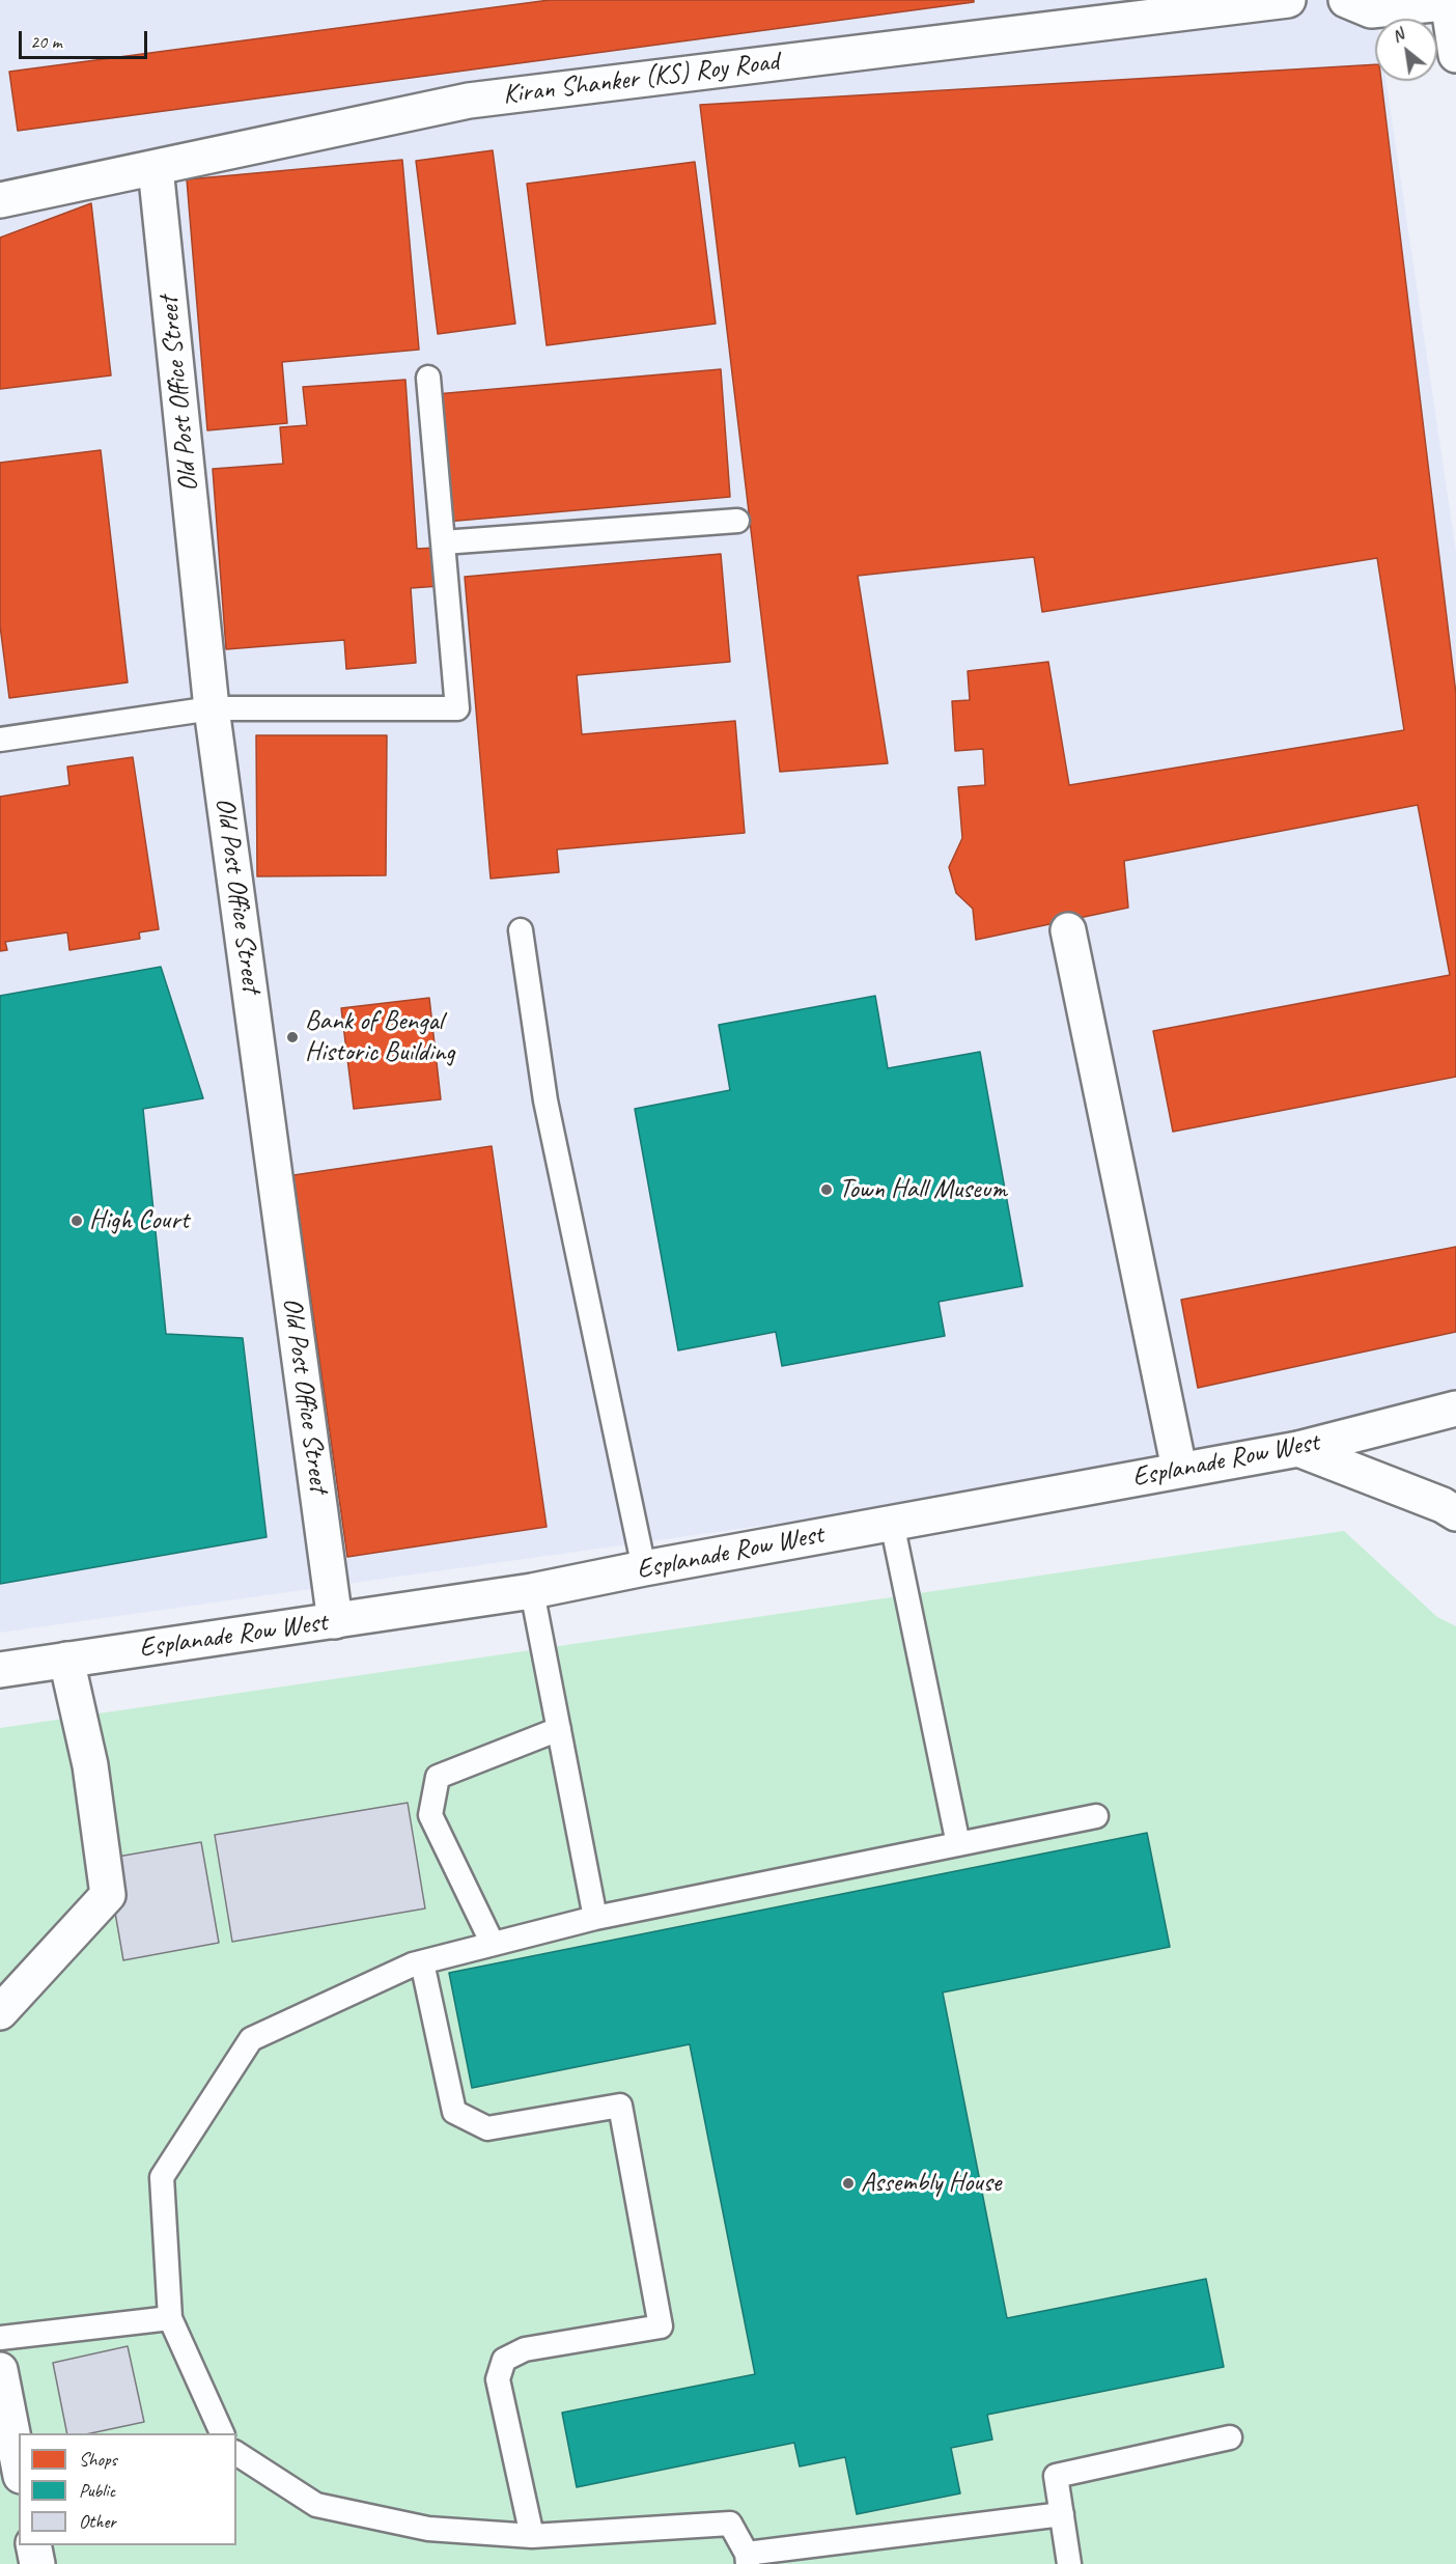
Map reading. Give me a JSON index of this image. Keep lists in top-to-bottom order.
{
  "streets": {
    "street": ["Kiran Shanker (KS) Roy Road", "Old Post Office Street", "Esplanade Row West"]
  },
  "crossings": [
    ["Kiran Shanker (KS) Roy Road", "Old Post Office Street"],
    ["Old Post Office Street", "Esplanade Row West"]
  ],
  "places": [
    "Bank of Bengal Historic Building",
    "Town Hall Museum",
    "High Court",
    "Assembly House"
  ],
  "legend": ["Shops", "Public", "Other"],
  "scale_bar": "20 m",
  "north": "top left"
}
